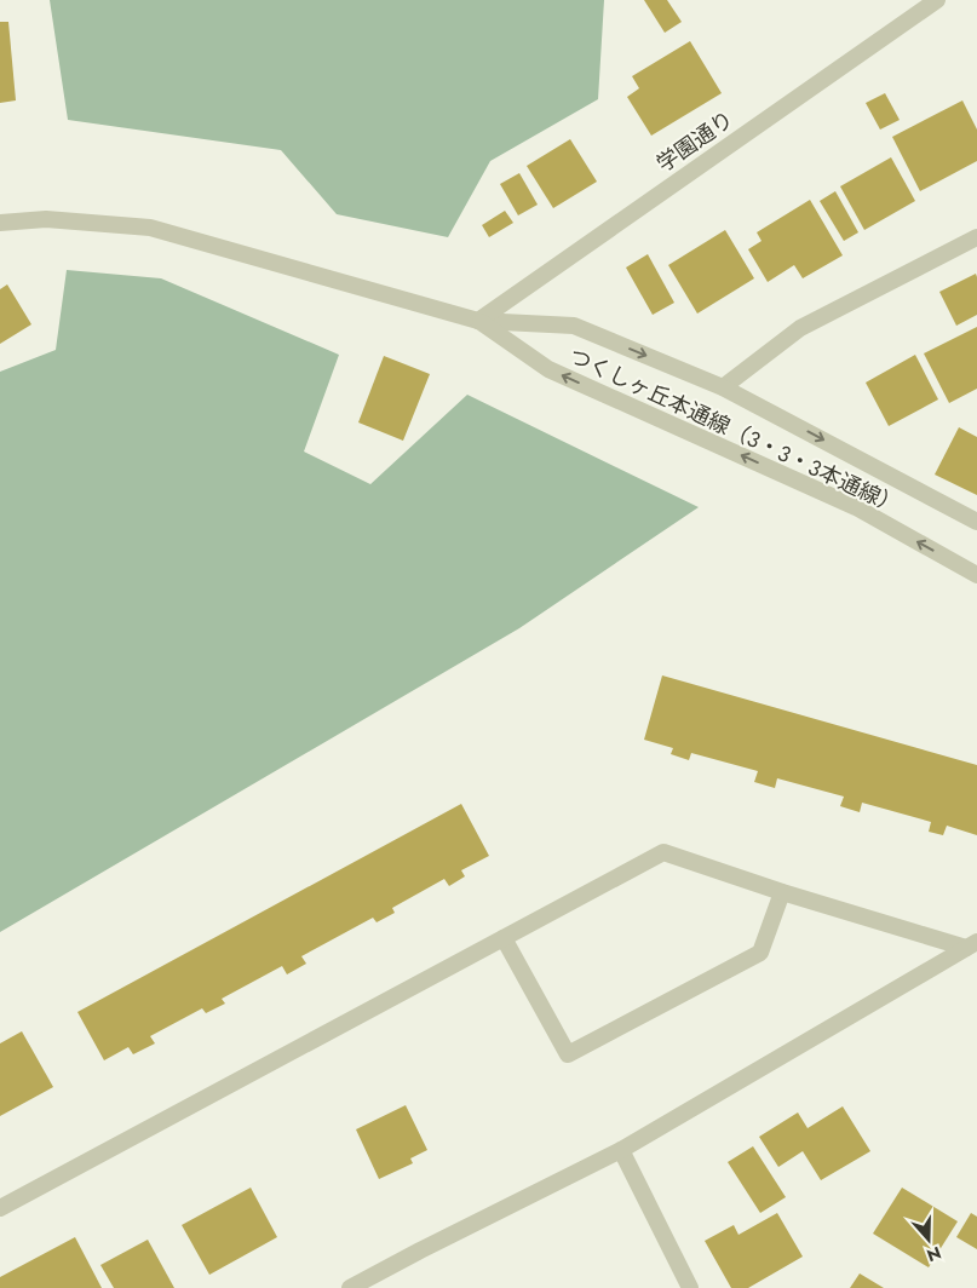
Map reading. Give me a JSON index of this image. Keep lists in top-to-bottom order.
{
  "streets": {
    "street": ["学園通り", "つくしヶ丘本通線（3・3・3本通線）"]
  },
  "crossings": [
    ["学園通り", "つくしヶ丘本通線（3・3・3本通線）"]
  ],
  "north": "bottom"
}
